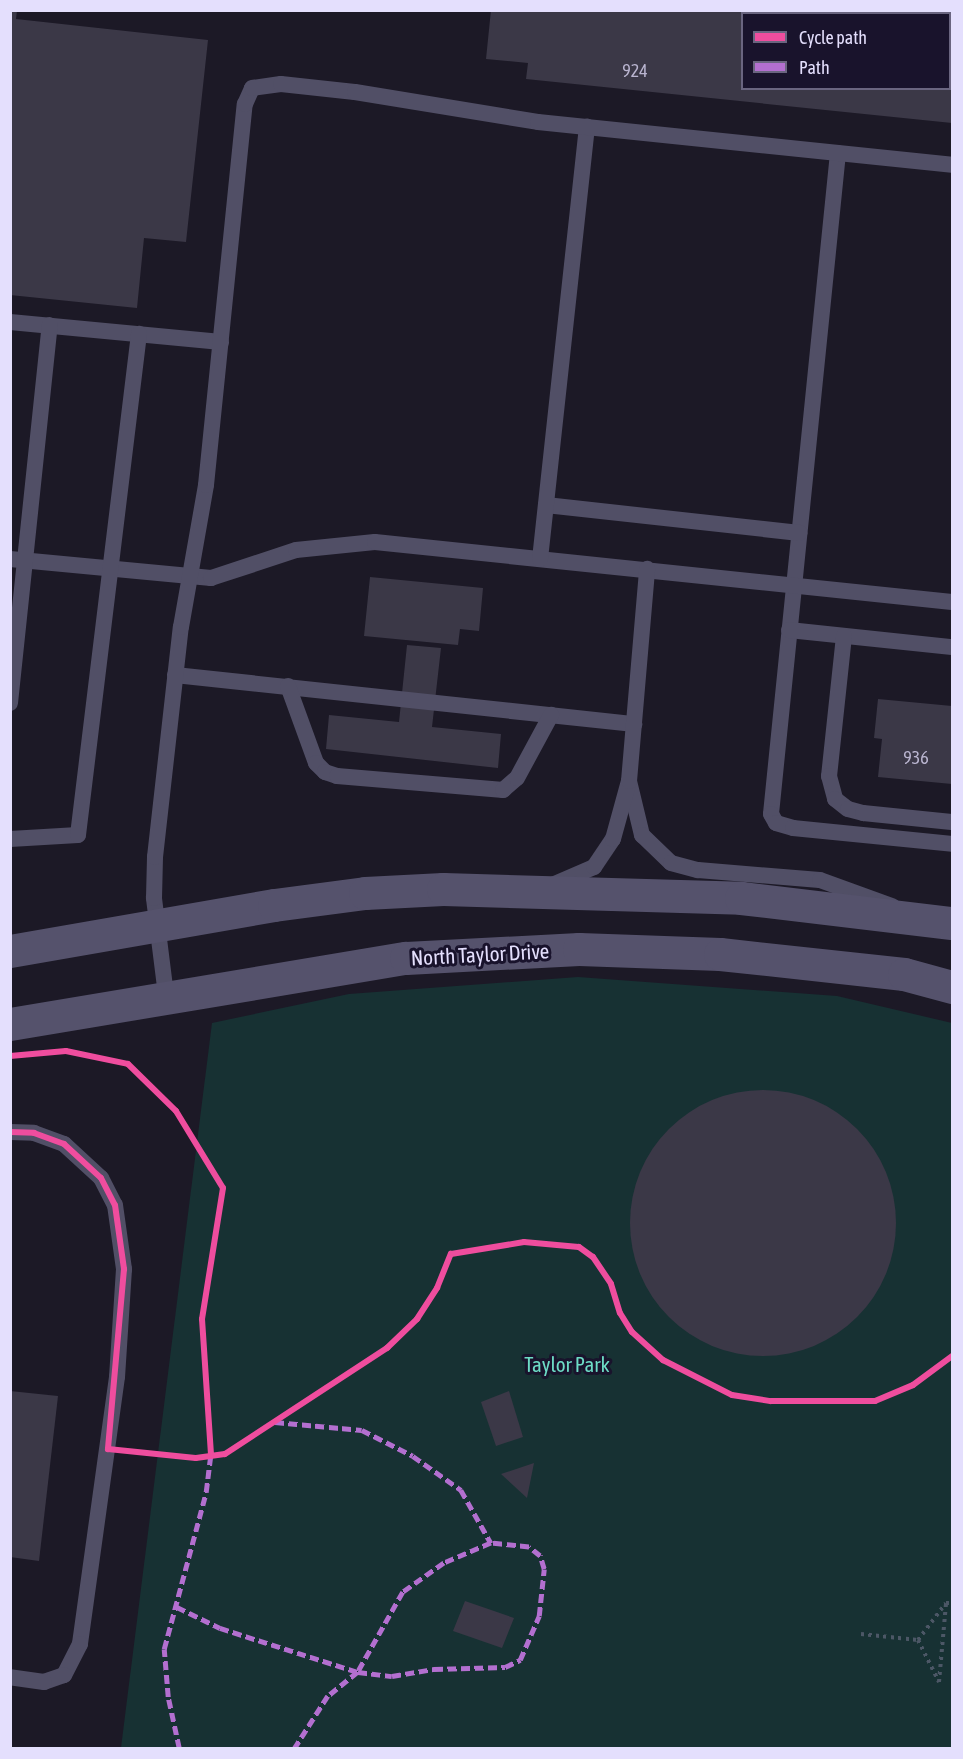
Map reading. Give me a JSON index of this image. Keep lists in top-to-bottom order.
{
  "streets": {
    "main road": ["North Taylor Drive"]
  },
  "parks": ["Taylor Park"],
  "house_numbers": ["924", "936"],
  "legend": ["Cycle path", "Path"]
}
